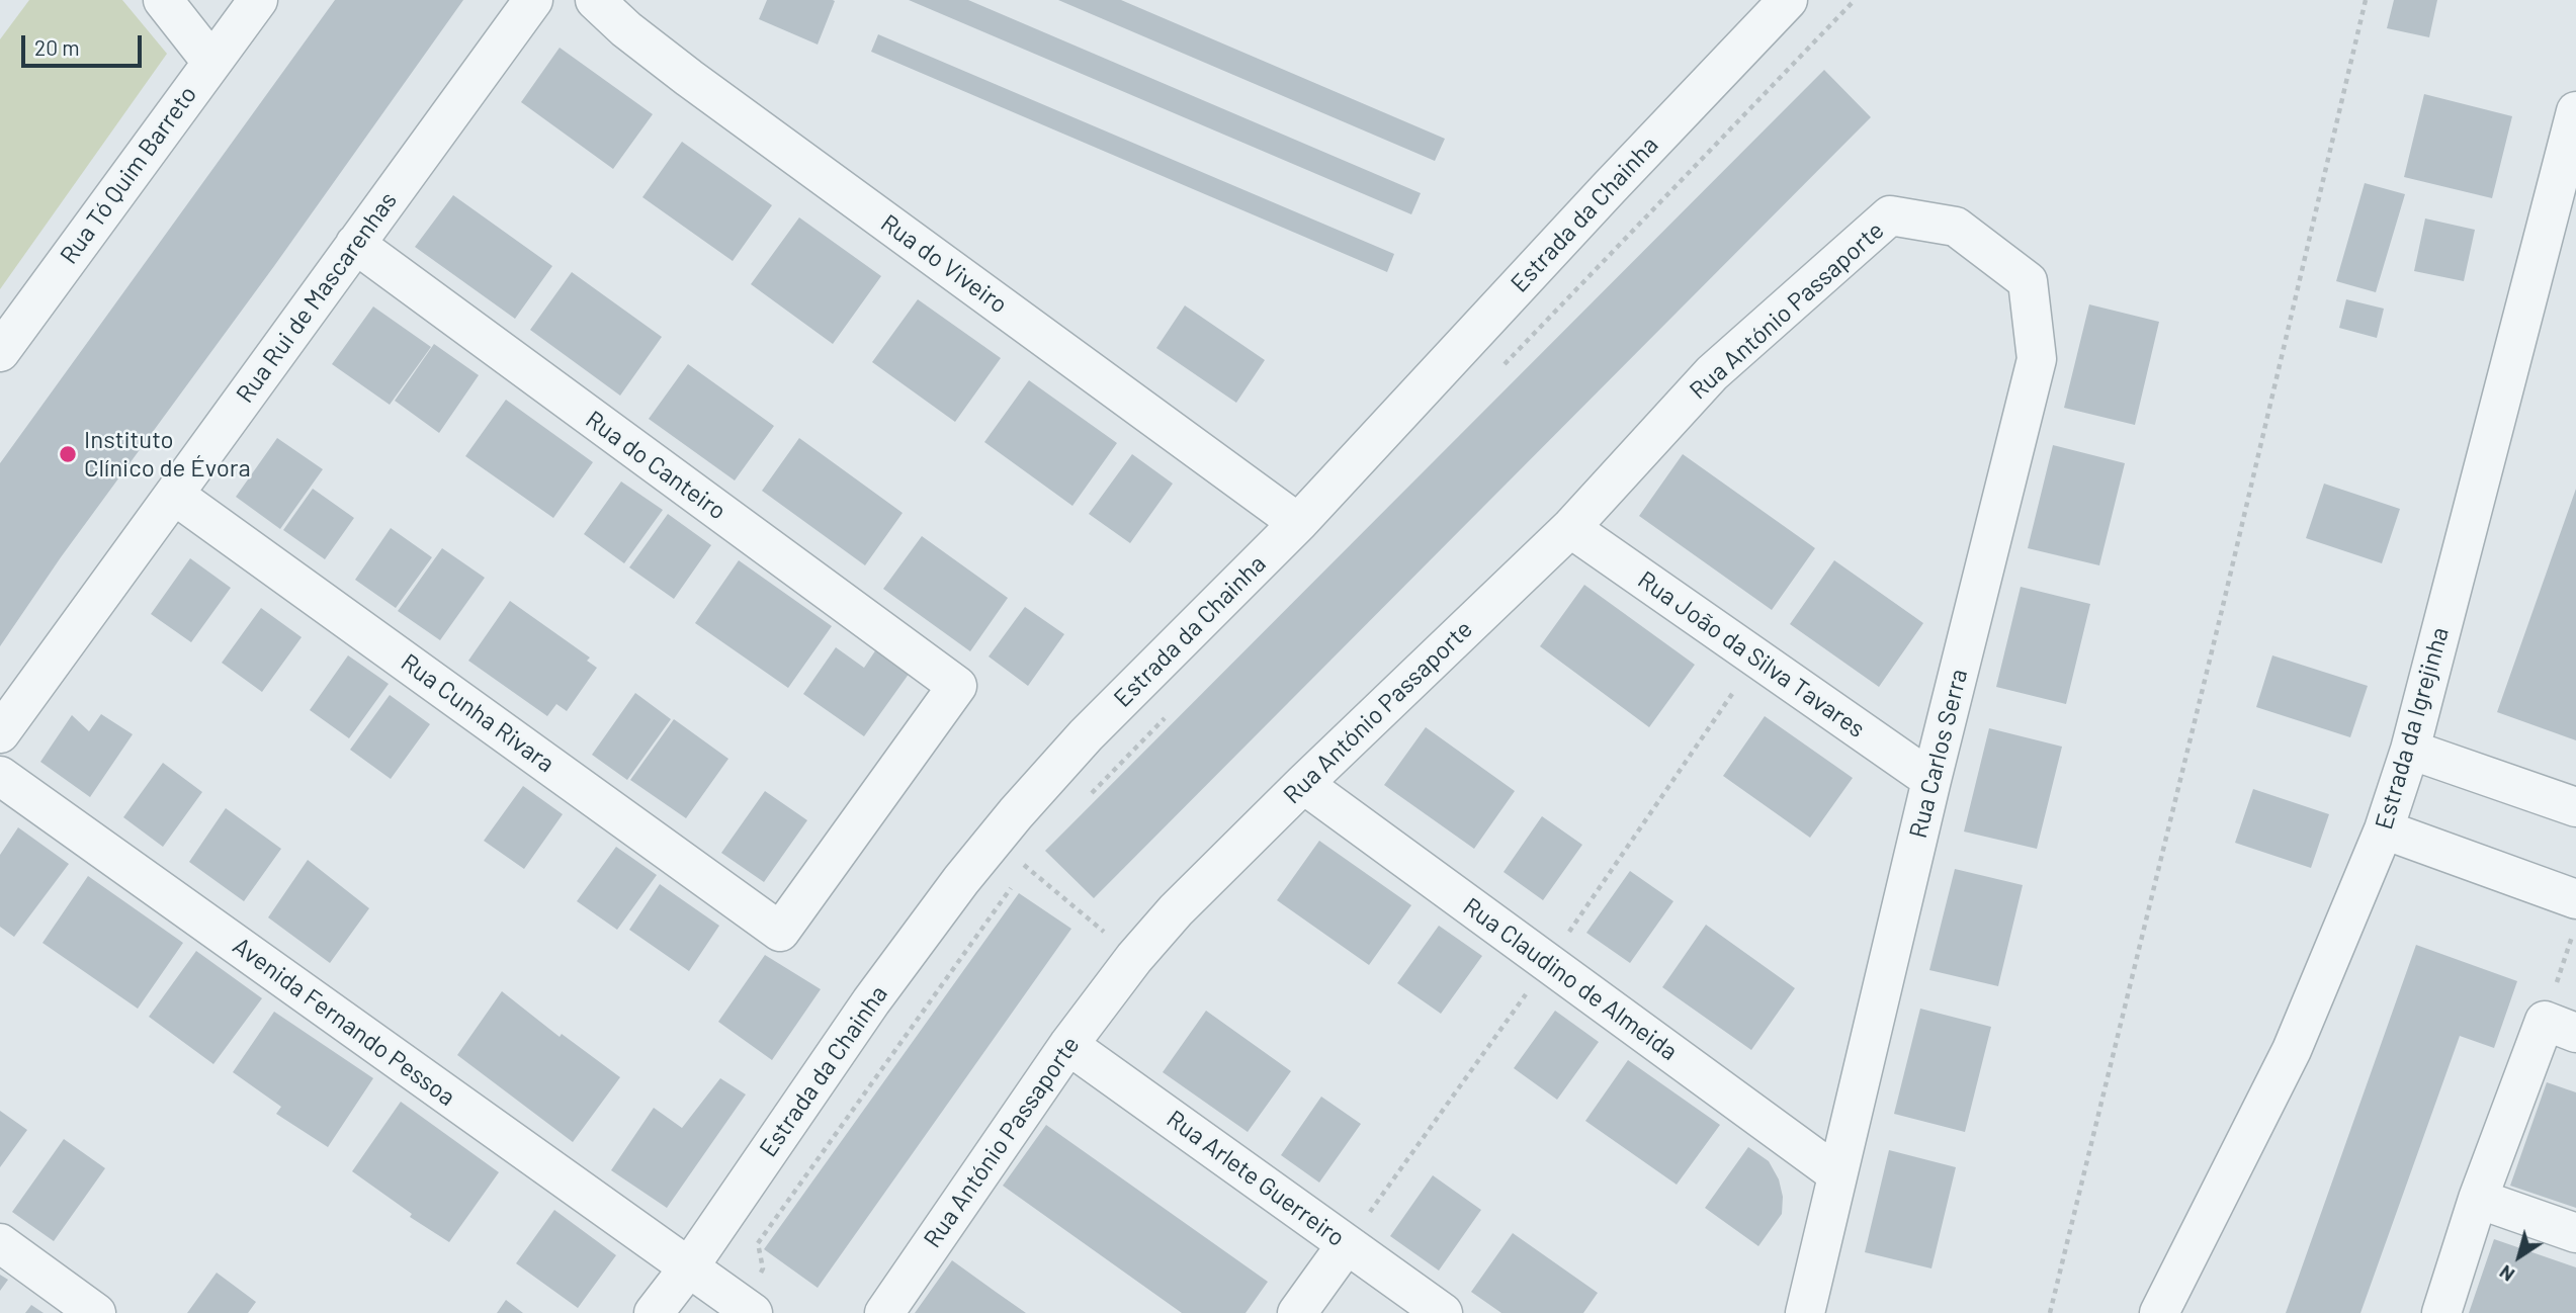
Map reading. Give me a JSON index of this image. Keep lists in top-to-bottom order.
{
  "streets": {
    "street": [
      "Rua Tó Quim Barreto",
      "Estrada da Chainha",
      "Rua do Viveiro",
      "Rua Rui de Mascarenhas",
      "Rua António Passaporte",
      "Rua do Canteiro",
      "Rua João da Silva Tavares",
      "Rua Cunha Rivara",
      "Estrada da Igrejinha",
      "Rua Carlos Serra",
      "Rua Claudino de Almeida",
      "Avenida Fernando Pessoa",
      "Rua Arlete Guerreiro"
    ]
  },
  "crossings": [
    ["Estrada da Chainha", "Rua do Viveiro"],
    ["Estrada da Chainha", "Avenida Fernando Pessoa"],
    ["Rua Rui de Mascarenhas", "Rua do Canteiro"],
    ["Rua Rui de Mascarenhas", "Rua Cunha Rivara"],
    ["Rua António Passaporte", "Rua João da Silva Tavares"],
    ["Rua António Passaporte", "Rua Carlos Serra"],
    ["Rua António Passaporte", "Rua Claudino de Almeida"],
    ["Rua António Passaporte", "Rua Arlete Guerreiro"],
    ["Rua do Canteiro", "Rua Cunha Rivara"],
    ["Rua João da Silva Tavares", "Rua Carlos Serra"],
    ["Rua Carlos Serra", "Rua Claudino de Almeida"]
  ],
  "places": ["Instituto Clínico de Évora"],
  "scale_bar": "20 m",
  "north": "bottom left"
}
